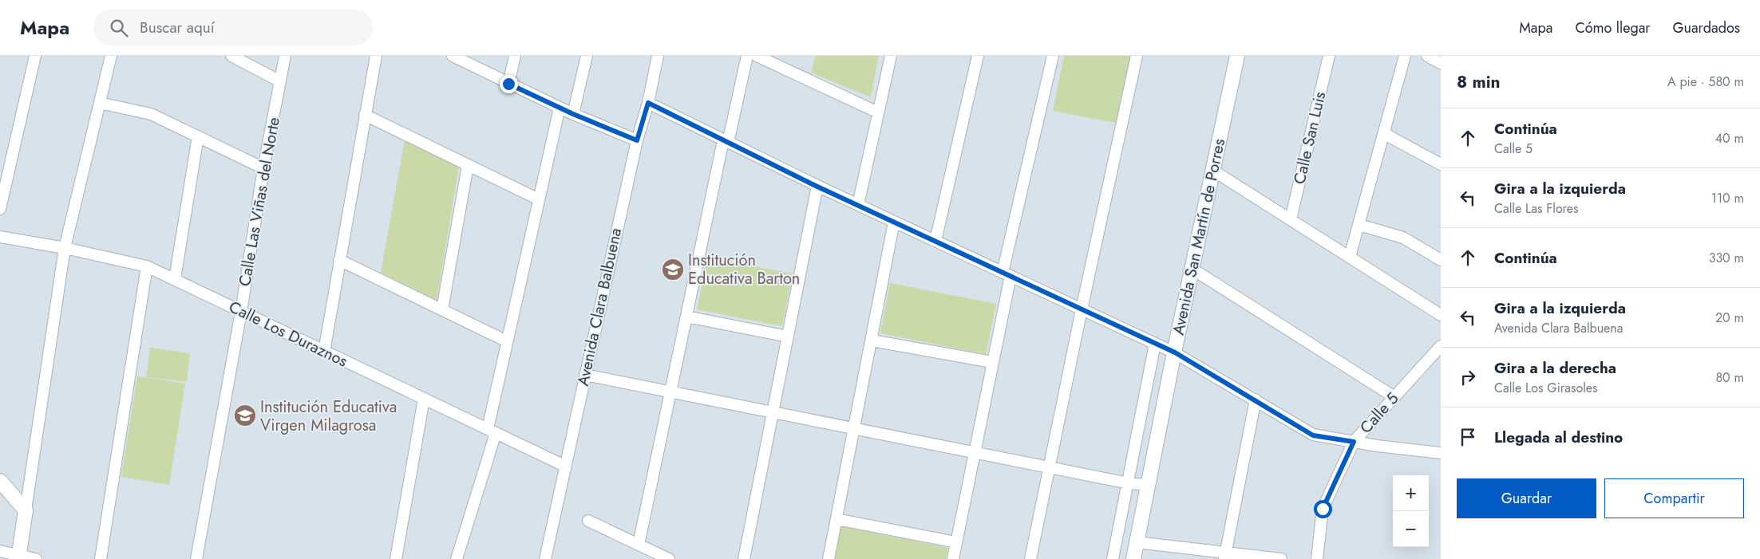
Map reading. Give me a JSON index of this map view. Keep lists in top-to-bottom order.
{
  "streets": {
    "street": [
      "Calle San Luis",
      "Calle Las Viñas del Norte",
      "Avenida San Martín de Porres",
      "Avenida Clara Balbuena",
      "Calle Los Duraznos",
      "Calle 5"
    ]
  },
  "crossings": [
    ["Calle Las Viñas del Norte", "Calle Los Duraznos"],
    ["Avenida Clara Balbuena", "Calle Los Duraznos"]
  ],
  "places": {
    "school or university": ["Institución Educativa Barton", "Institución Educativa Virgen Milagrosa"]
  },
  "page": {
    "header": "Mapa",
    "search": "Buscar aquí",
    "nav": ["Mapa", "Cómo llegar", "Guardados"],
    "heading": ["8 min", "A pie · 580 m"],
    "list": [
      ["Continúa", "Calle 5", "40 m"],
      ["Gira a la izquierda", "Calle Las Flores", "110 m"],
      ["Continúa", "330 m"],
      ["Gira a la izquierda", "Avenida Clara Balbuena", "20 m"],
      ["Gira a la derecha", "Calle Los Girasoles", "80 m"],
      "Llegada al destino"
    ],
    "buttons": ["Guardar", "Compartir"],
    "map_buttons": ["+", "−"]
  }
}
